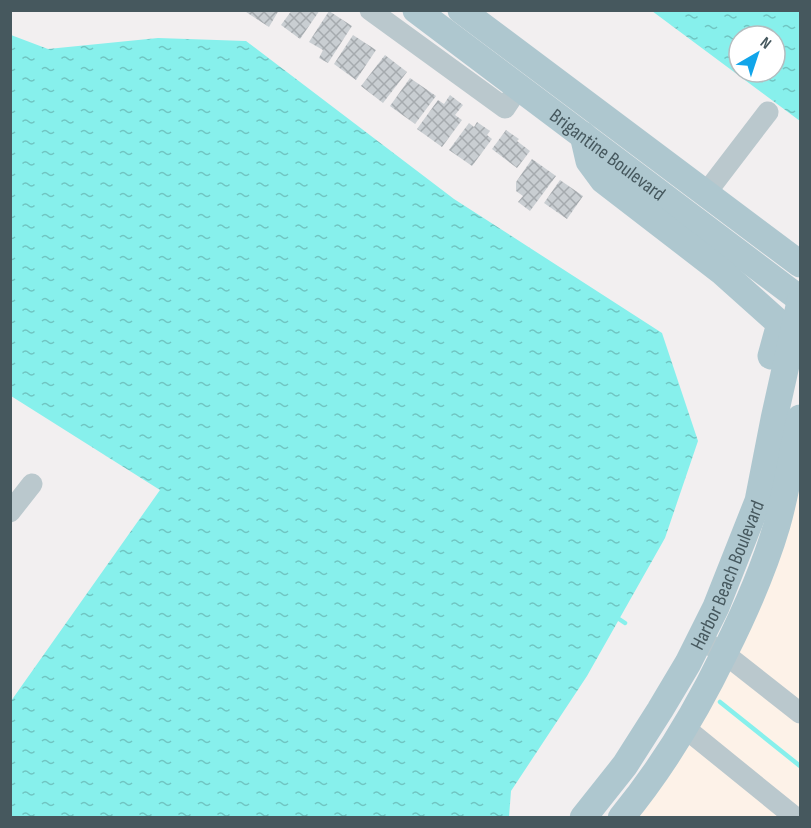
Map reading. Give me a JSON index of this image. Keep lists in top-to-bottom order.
{
  "streets": {
    "main road": ["Brigantine Boulevard", "Harbor Beach Boulevard"]
  },
  "crossings": [
    ["Brigantine Boulevard", "Harbor Beach Boulevard"]
  ],
  "north": "top right"
}
